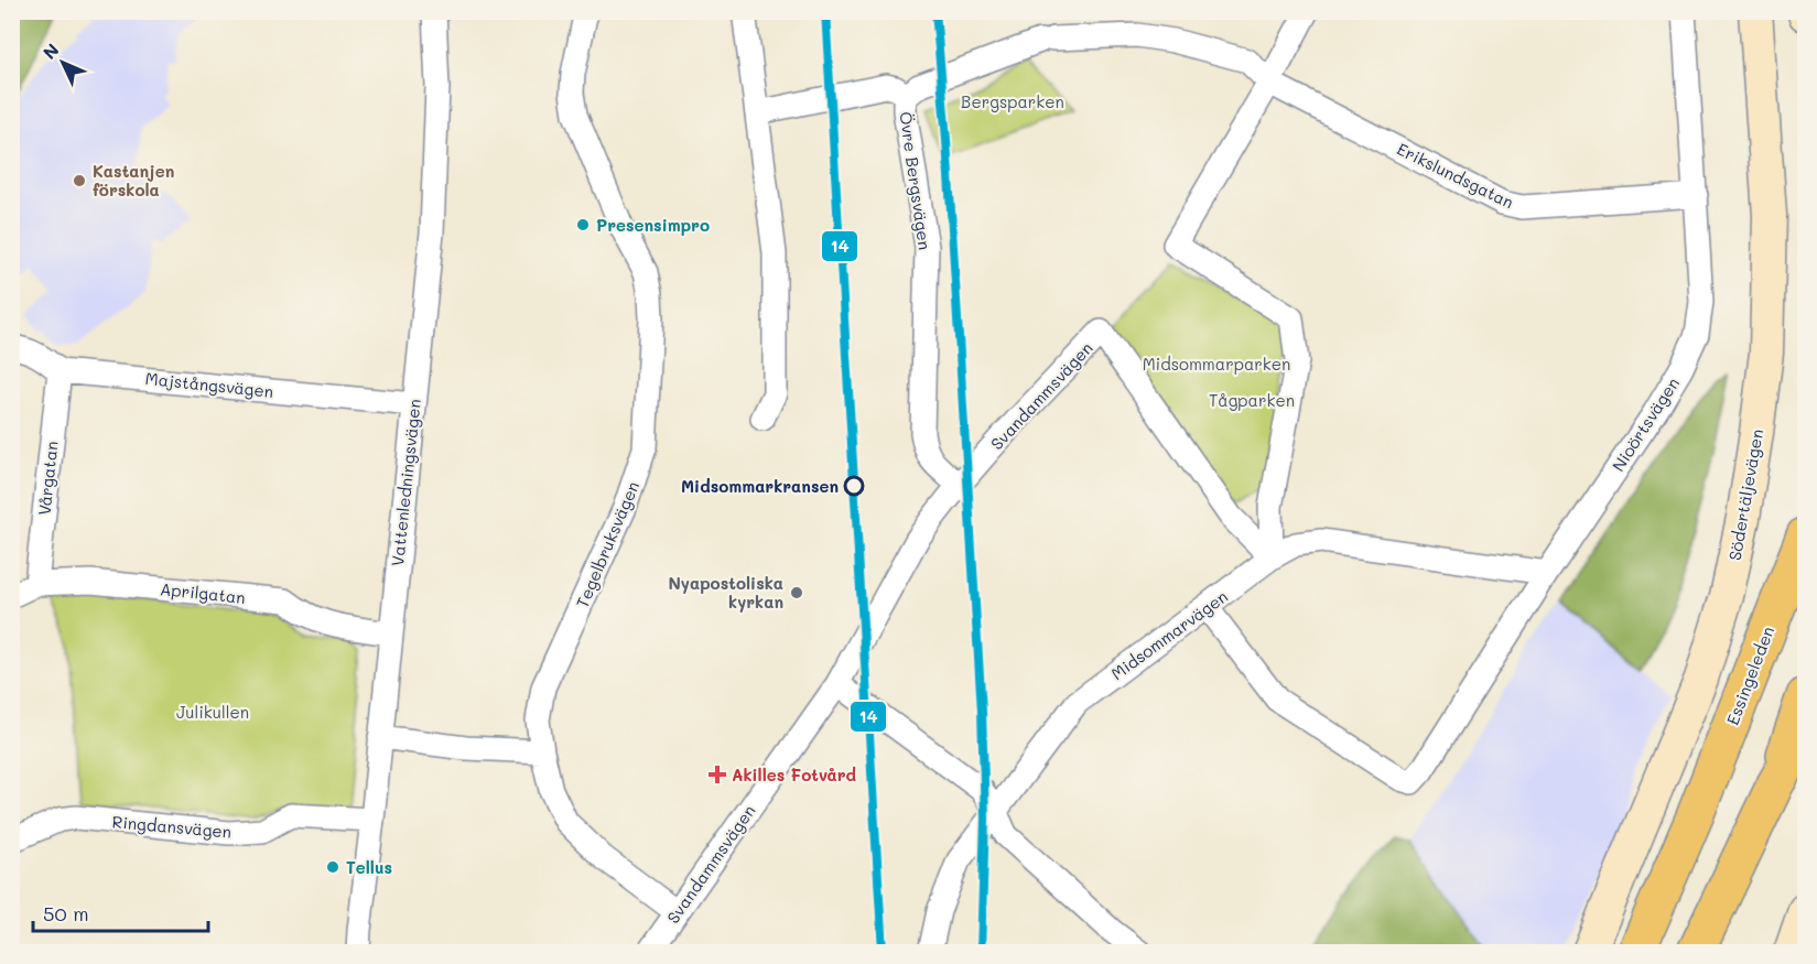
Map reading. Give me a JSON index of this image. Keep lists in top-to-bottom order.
{
  "streets": {
    "highway": ["Essingeleden"],
    "main road": ["Södertäljevägen"],
    "street": [
      "Erikslundsgatan",
      "Övre Bergsvägen",
      "Majstångsvägen",
      "Svandammsvägen",
      "Nioörtsvägen",
      "Vårgatan",
      "Vattenledningsvägen",
      "Tegelbruksvägen",
      "Aprilgatan",
      "Midsommarvägen",
      "Ringdansvägen"
    ]
  },
  "crossings": [
    ["Erikslundsgatan", "Övre Bergsvägen"],
    ["Erikslundsgatan", "Nioörtsvägen"],
    ["Övre Bergsvägen", "Svandammsvägen"],
    ["Majstångsvägen", "Vårgatan"],
    ["Majstångsvägen", "Vattenledningsvägen"],
    ["Svandammsvägen", "Tegelbruksvägen"],
    ["Svandammsvägen", "Midsommarvägen"],
    ["Nioörtsvägen", "Midsommarvägen"],
    ["Vårgatan", "Aprilgatan"],
    ["Vattenledningsvägen", "Aprilgatan"],
    ["Vattenledningsvägen", "Ringdansvägen"]
  ],
  "parks": [
    "Bergsparken",
    "Midsommarparken",
    "Tågparken",
    "Julikullen"
  ],
  "places": {
    "other": [
      "Kastanjen förskola",
      "Presensimpro",
      "Midsommarkransen",
      "Nyapostoliska kyrkan",
      "Tellus"
    ],
    "health": ["Akilles Fotvård"]
  },
  "lines": ["transit line 14"],
  "scale_bar": "50 m",
  "north": "top left"
}
